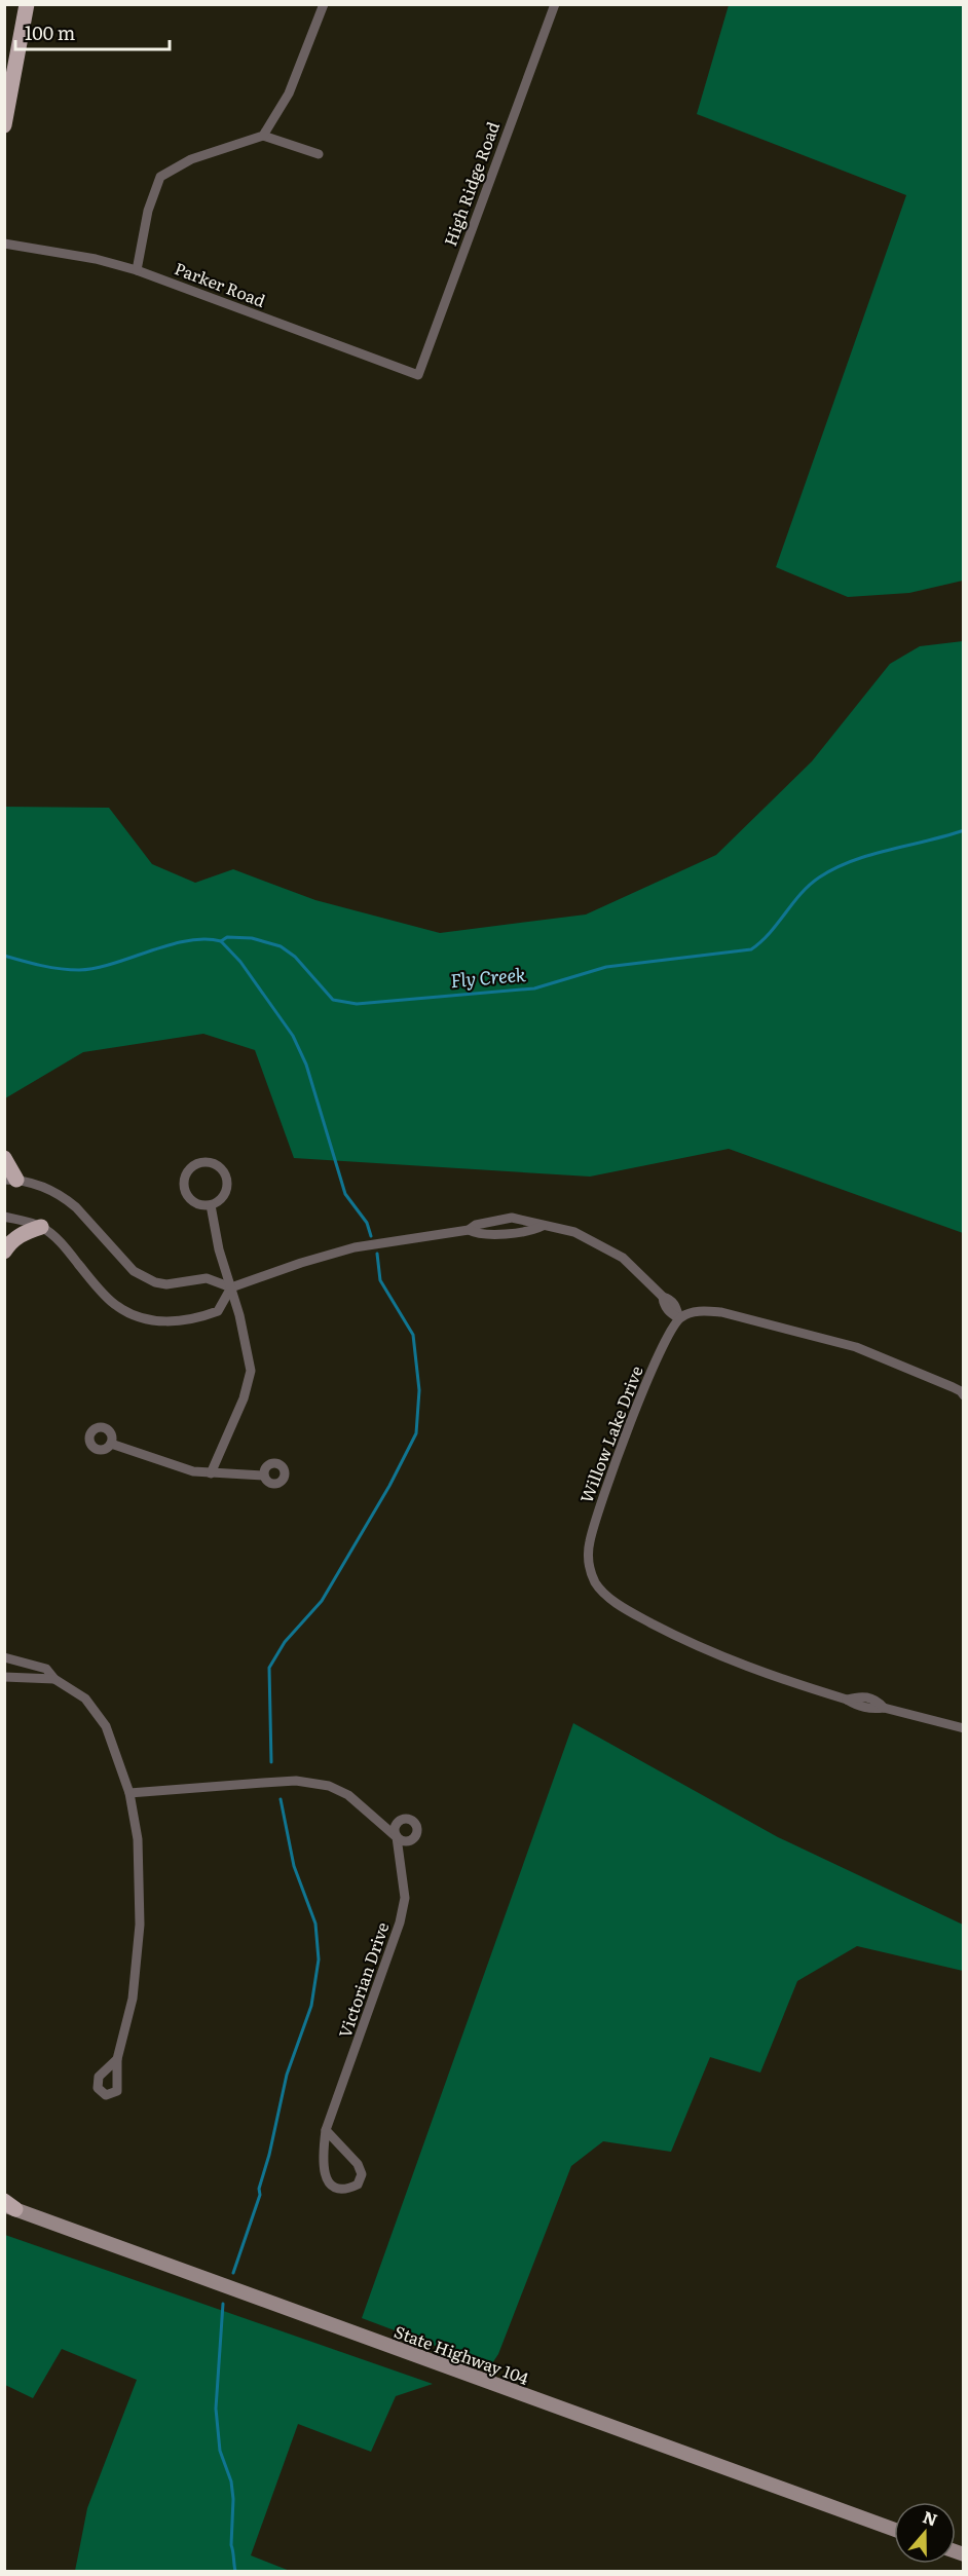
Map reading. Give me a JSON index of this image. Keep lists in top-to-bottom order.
{
  "streets": {
    "main road": ["State Highway 104"],
    "street": [
      "High Ridge Road",
      "Parker Road",
      "Willow Lake Drive",
      "Victorian Drive"
    ]
  },
  "crossings": [
    ["High Ridge Road", "Parker Road"]
  ],
  "water": ["Fly Creek"],
  "scale_bar": "100 m",
  "north": "top"
}
